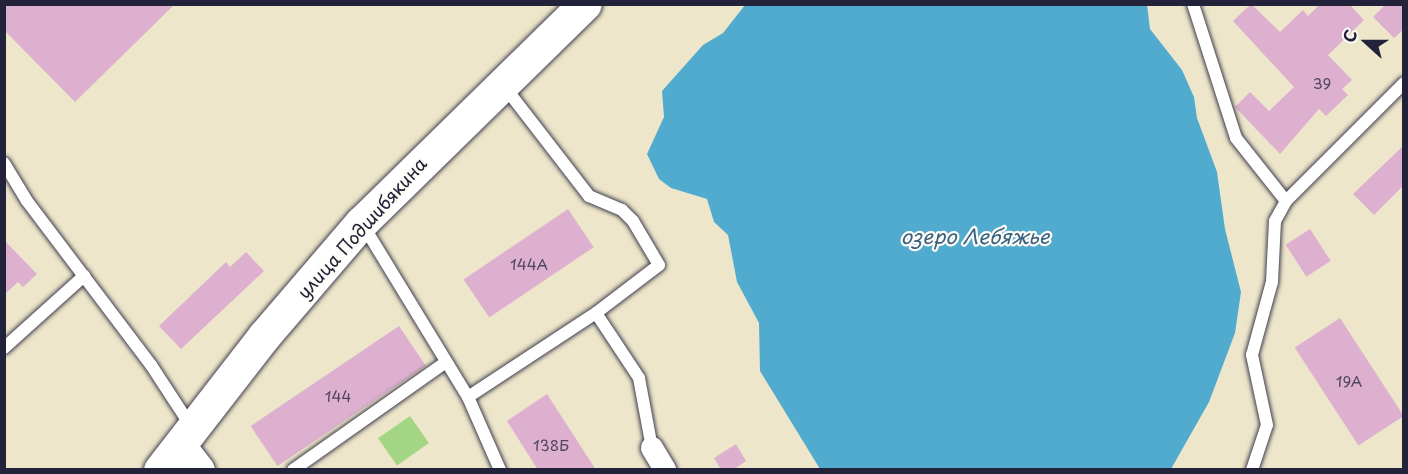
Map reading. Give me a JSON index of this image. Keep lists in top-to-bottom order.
{
  "streets": {
    "main road": ["улица Подшибякина"]
  },
  "water": ["озеро Лебяжье"],
  "house_numbers": [
    "39",
    "144А",
    "19А",
    "144",
    "138Б"
  ],
  "north": "left"
}
